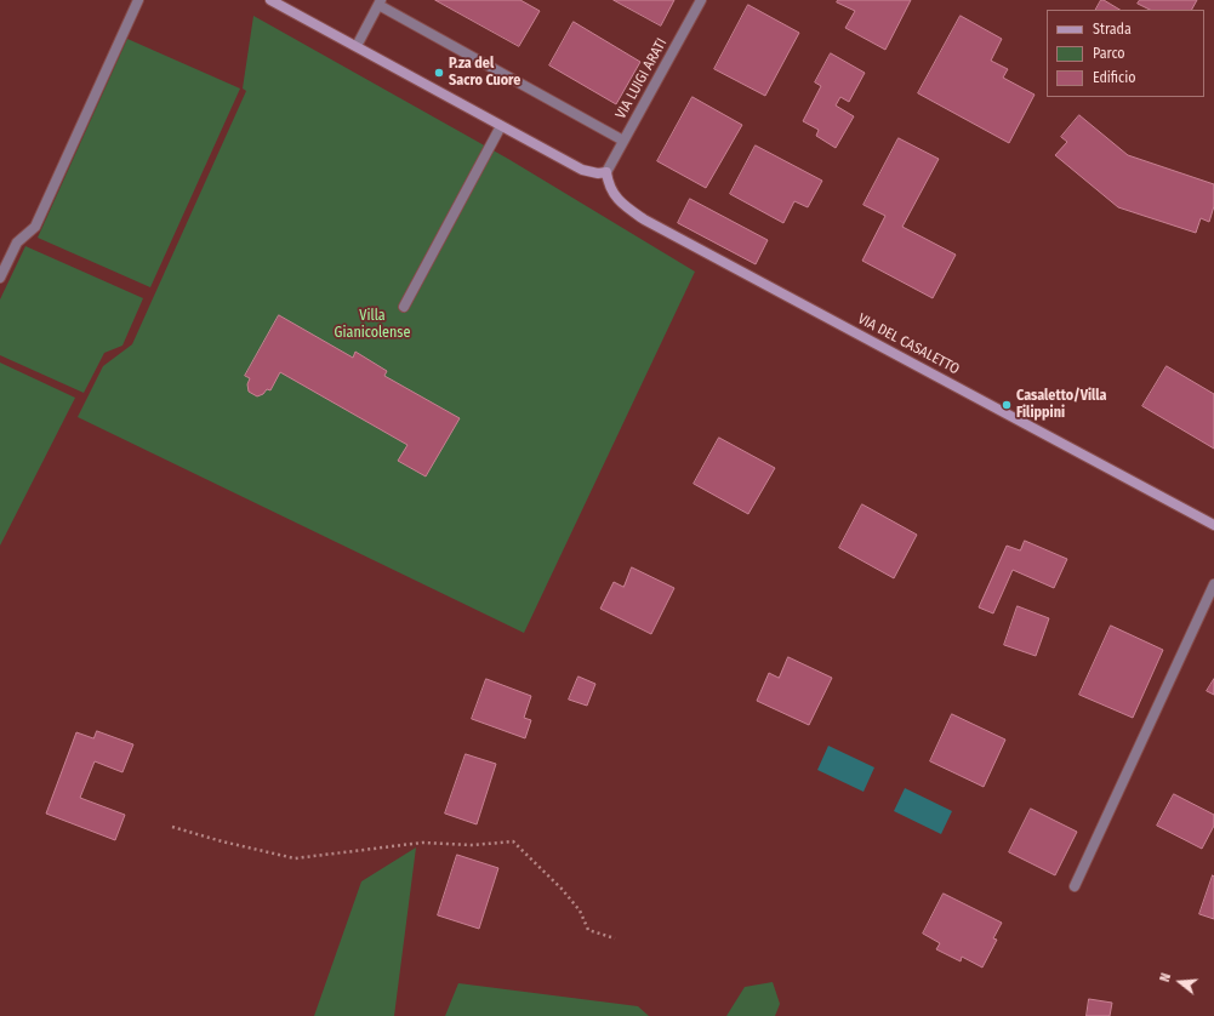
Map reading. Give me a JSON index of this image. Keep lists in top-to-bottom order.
{
  "streets": {
    "street": ["VIA LUIGI ARATI", "VIA DEL CASALETTO"]
  },
  "crossings": [
    ["VIA LUIGI ARATI", "VIA DEL CASALETTO"]
  ],
  "parks": ["Villa Gianicolense"],
  "places": ["P.za del Sacro Cuore", "Casaletto/Villa Filippini"],
  "legend": ["Strada", "Parco", "Edificio"],
  "north": "left"
}
